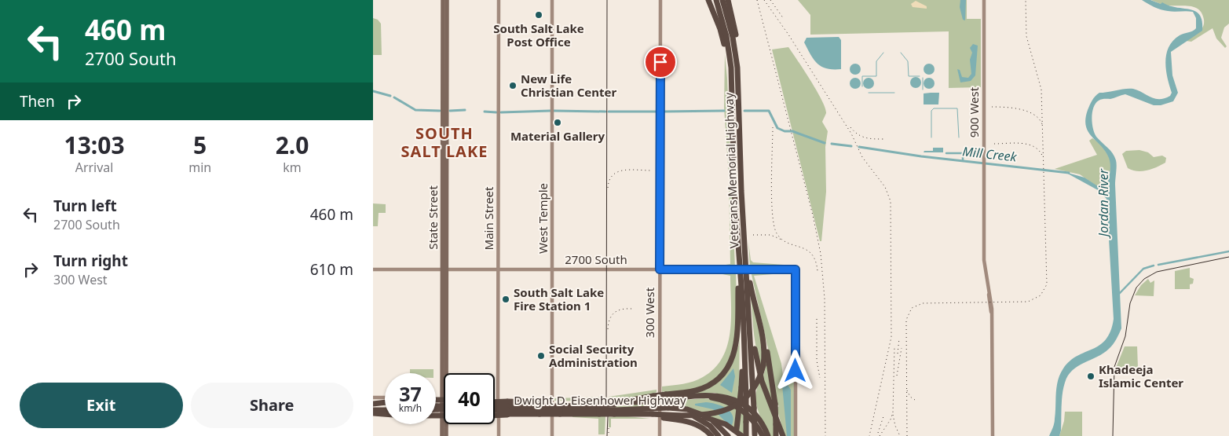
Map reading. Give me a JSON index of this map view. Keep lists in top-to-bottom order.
{
  "streets": {
    "highway": ["Veterans Memorial Highway", "Dwight D. Eisenhower Highway"],
    "main road": ["State Street"],
    "street": [
      "900 West",
      "Main Street",
      "West Temple",
      "2700 South",
      "300 West"
    ]
  },
  "crossings": [
    ["State Street", "2700 South"],
    ["Main Street", "2700 South"],
    ["West Temple", "2700 South"],
    ["2700 South", "300 West"]
  ],
  "districts": ["SOUTH SALT LAKE"],
  "water": ["Mill Creek", "Jordan River"],
  "places": [
    "South Salt Lake Post Office",
    "New Life Christian Center",
    "Material Gallery",
    "South Salt Lake Fire Station 1",
    "Social Security Administration",
    "Khadeeja Islamic Center"
  ],
  "page": {
    "turn": ["460 m", "2700 South"],
    "then": "Then",
    "eta": [
      "13:03",
      "Arrival",
      "5",
      "min",
      "2.0",
      "km"
    ],
    "list": [
      {
        "name": "Turn left",
        "note": "2700 South",
        "value": "460 m"
      },
      {
        "name": "Turn right",
        "note": "300 West",
        "value": "610 m"
      }
    ],
    "speed": "37 km/h",
    "limit": "40",
    "buttons": ["Exit", "Share"]
  }
}
